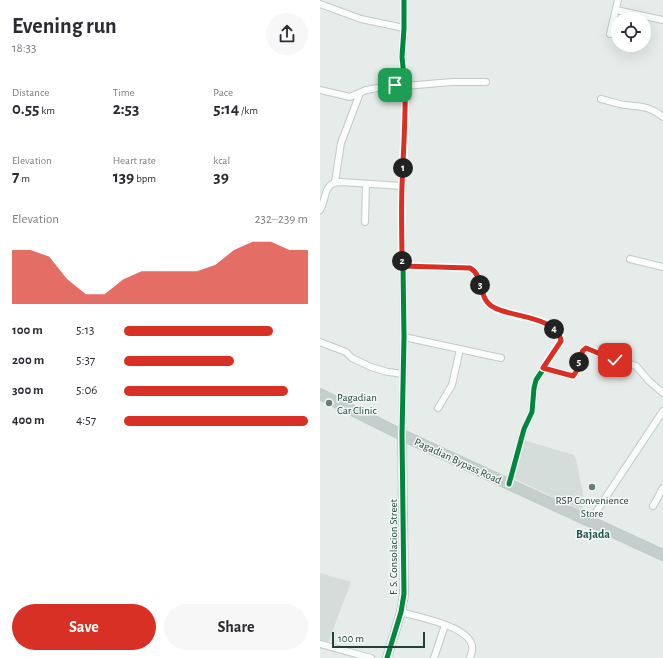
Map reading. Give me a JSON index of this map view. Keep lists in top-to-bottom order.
{
  "streets": {
    "highway": ["Pagadian Bypass Road"],
    "street": ["F. S. Consolacion Street"]
  },
  "crossings": [
    ["Pagadian Bypass Road", "F. S. Consolacion Street"]
  ],
  "districts": ["Bajada"],
  "places": ["Pagadian Car Clinic", "RSP Convenience Store"],
  "scale_bar": "100 m",
  "page": {
    "heading": ["Evening run", "18:33"],
    "stats": [
      ["Distance", "0.55 km"],
      ["Time", "2:53"],
      ["Pace", "5:14 /km"],
      ["Elevation", "7 m"],
      ["Heart rate", "139 bpm"],
      ["kcal", "39"]
    ],
    "pins": [
      "1",
      "2",
      "3",
      "4",
      "5"
    ],
    "chart": ["Elevation", "232–239 m"],
    "list": [
      {
        "name": "100 m",
        "note": "5:13"
      },
      {
        "name": "200 m",
        "note": "5:37"
      },
      {
        "name": "300 m",
        "note": "5:06"
      },
      {
        "name": "400 m",
        "note": "4:57"
      }
    ],
    "buttons": ["Save", "Share"],
    "scale": "100 m"
  }
}
